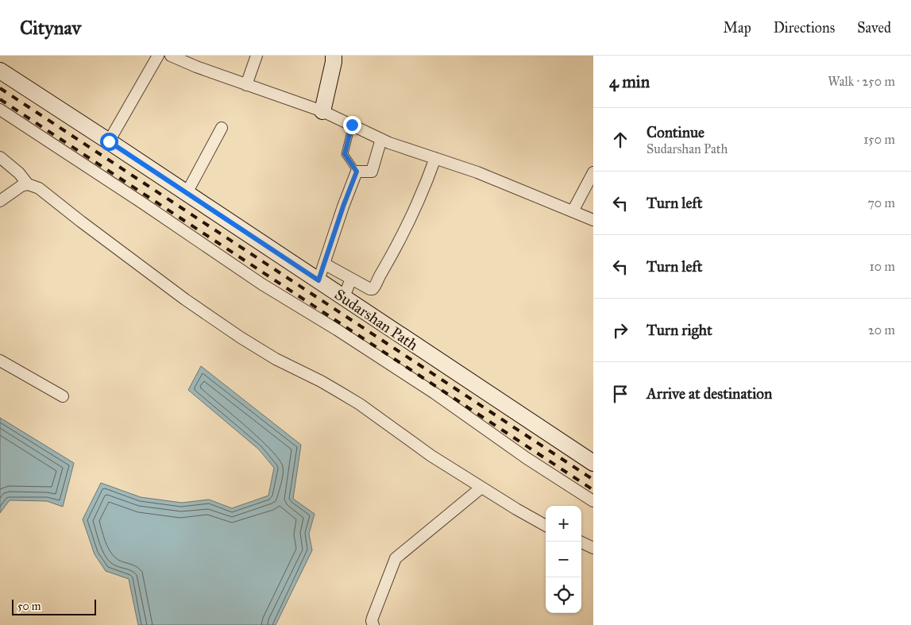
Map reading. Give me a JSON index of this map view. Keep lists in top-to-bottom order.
{
  "streets": {
    "main road": ["Sudarshan Path"]
  },
  "scale_bar": "50 m",
  "page": {
    "header": "Citynav",
    "nav": ["Map", "Directions", "Saved"],
    "heading": ["4 min", "Walk · 250 m"],
    "list": [
      ["Continue", "Sudarshan Path", "150 m"],
      ["Turn left", "70 m"],
      ["Turn left", "10 m"],
      ["Turn right", "20 m"],
      "Arrive at destination"
    ],
    "map_buttons": ["+", "−"],
    "scale": "50 m"
  }
}
